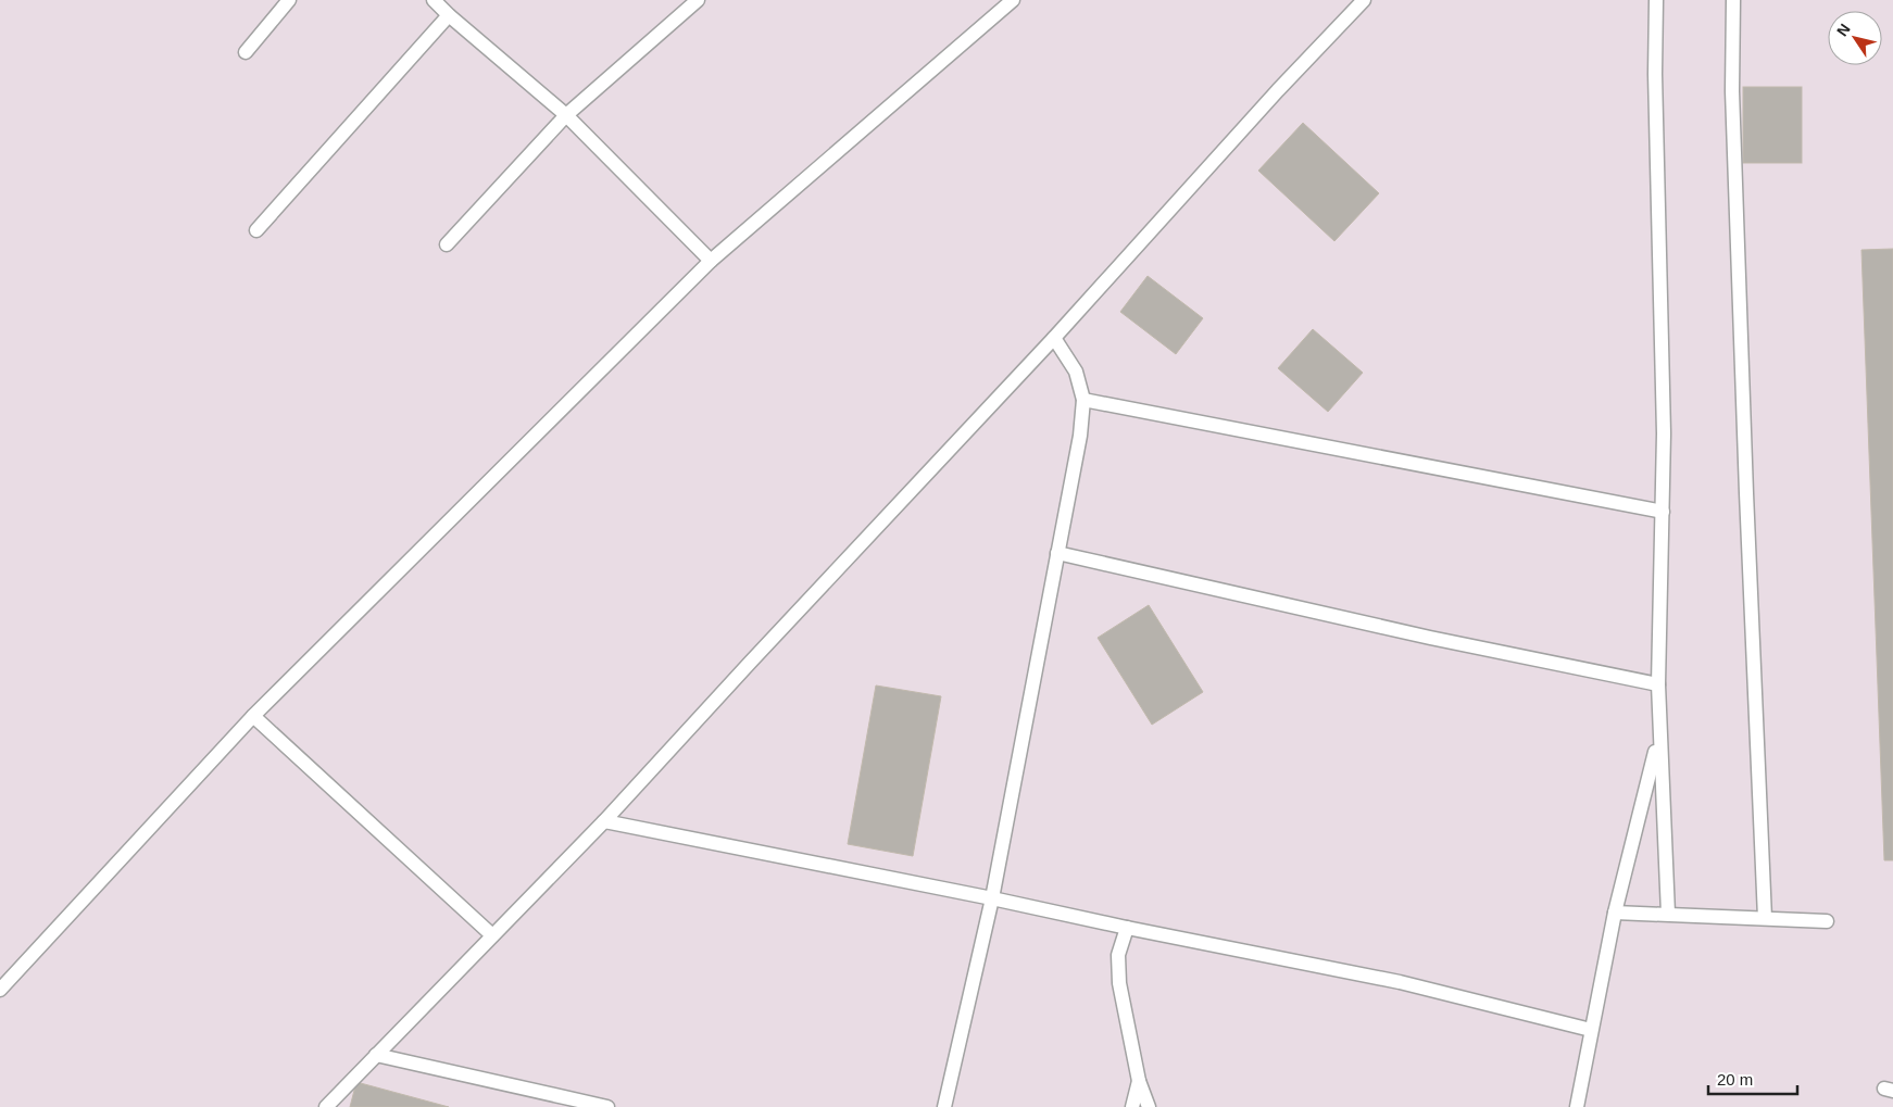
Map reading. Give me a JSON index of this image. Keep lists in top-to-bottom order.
{
  "scale_bar": "20 m",
  "north": "top left"
}
